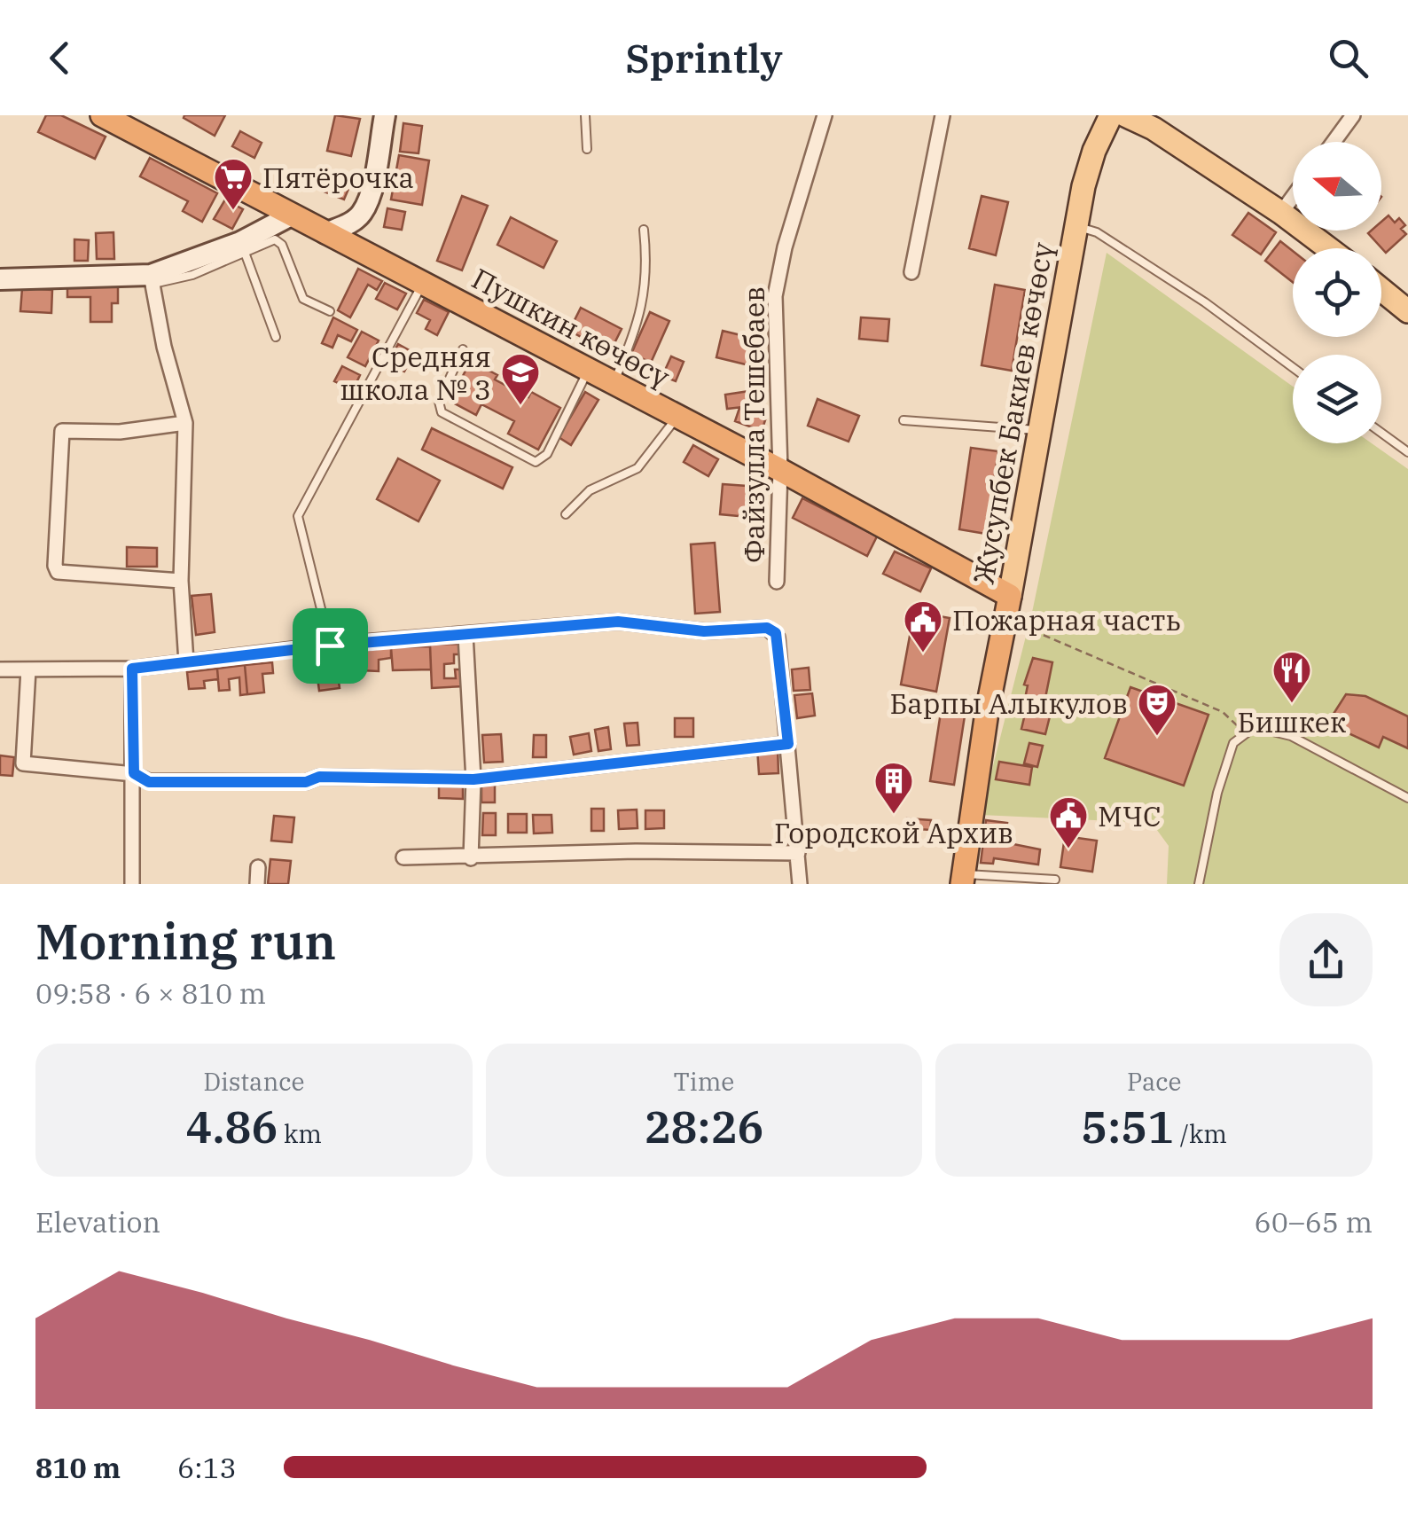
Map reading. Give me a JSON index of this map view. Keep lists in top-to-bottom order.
{
  "streets": {
    "highway": ["Пушкин көчөсү", "Жусупбек Бакиев көчөсү"],
    "street": ["Файзулла Тешебаев"]
  },
  "crossings": [
    ["Пушкин көчөсү", "Жусупбек Бакиев көчөсү"],
    ["Пушкин көчөсү", "Файзулла Тешебаев"]
  ],
  "places": {
    "supermarket": ["Пятёрочка"],
    "school or university": ["Средняя школа № 3"],
    "public building": ["Пожарная часть", "МЧС"],
    "restaurant": ["Бишкек"],
    "theatre": ["Барпы Алыкулов"],
    "building": ["Городской Архив"]
  },
  "north": "left",
  "page": {
    "header": "Sprintly",
    "heading": ["Morning run", "09:58 · 6 × 810 m"],
    "stats": [
      ["Distance", "4.86 km"],
      ["Time", "28:26"],
      ["Pace", "5:51 /km"]
    ],
    "chart": ["Elevation", "60–65 m"],
    "list": [
      {
        "name": "810 m",
        "note": "6:13"
      }
    ]
  }
}
